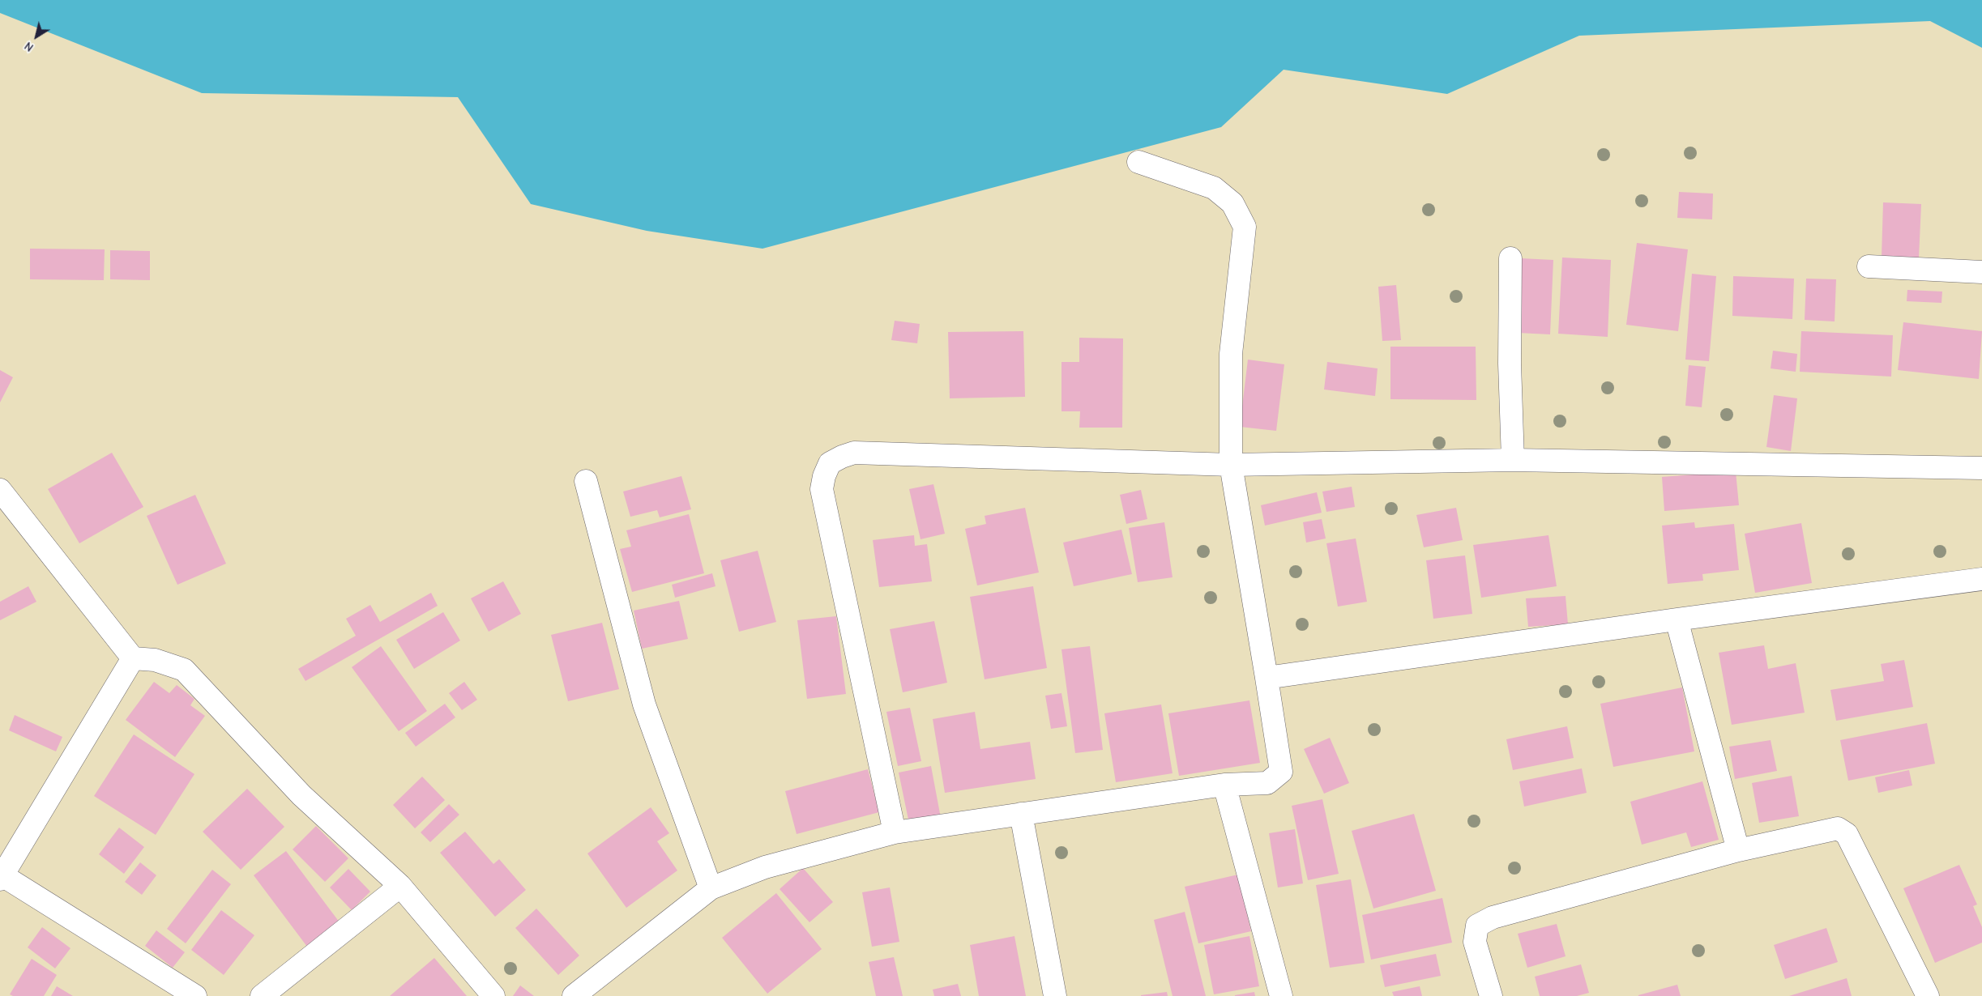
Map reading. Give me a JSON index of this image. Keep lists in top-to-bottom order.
{
  "north": "bottom left"
}
